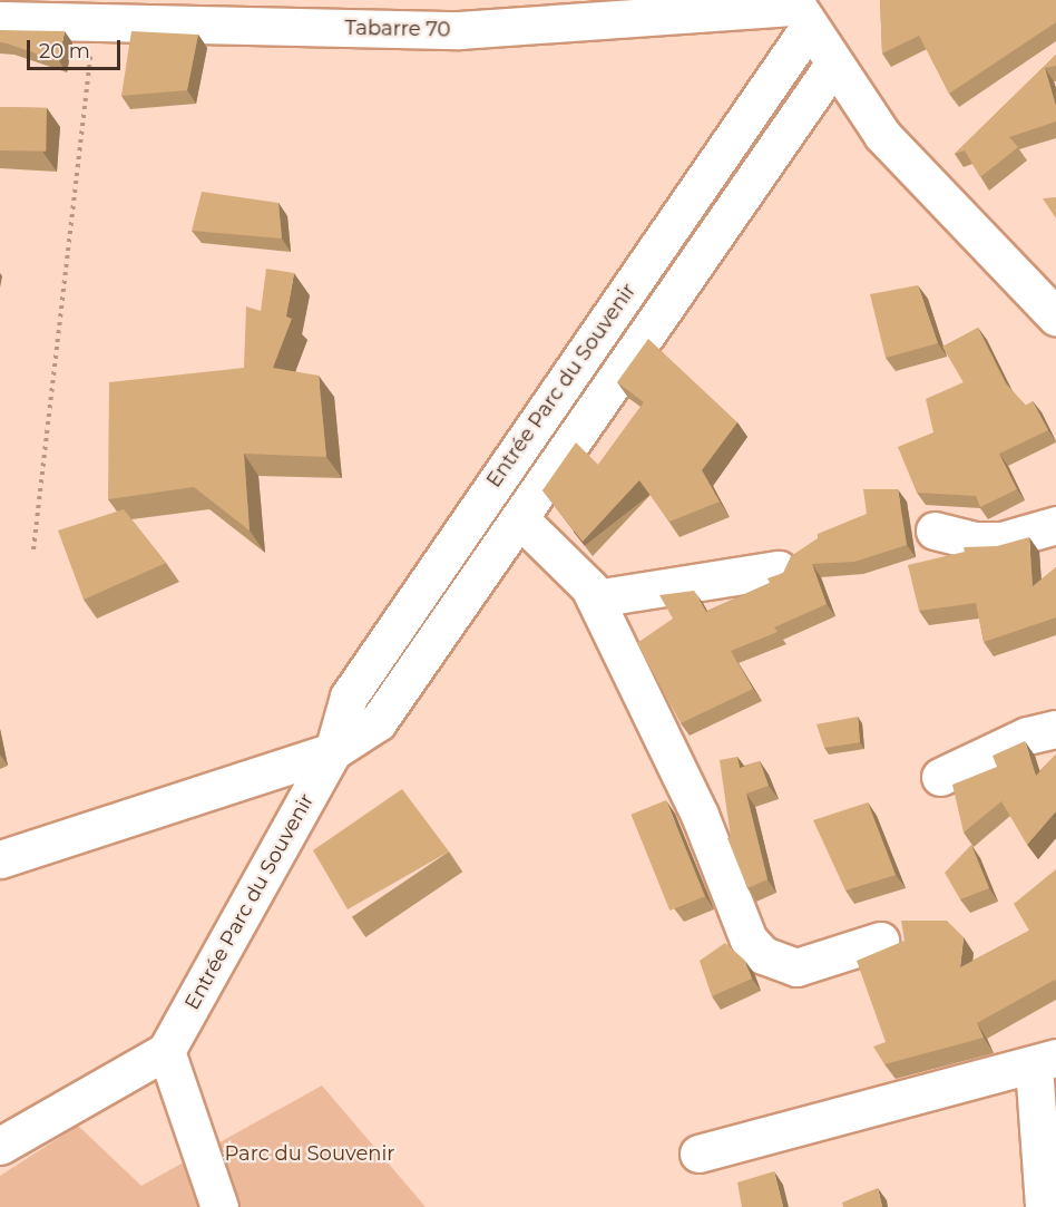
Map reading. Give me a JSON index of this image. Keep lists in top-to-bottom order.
{
  "streets": {
    "street": ["Tabarre 70", "Entrée Parc du Souvenir"]
  },
  "crossings": [
    ["Tabarre 70", "Entrée Parc du Souvenir"]
  ],
  "parks": ["Parc du Souvenir"],
  "scale_bar": "20 m"
}
